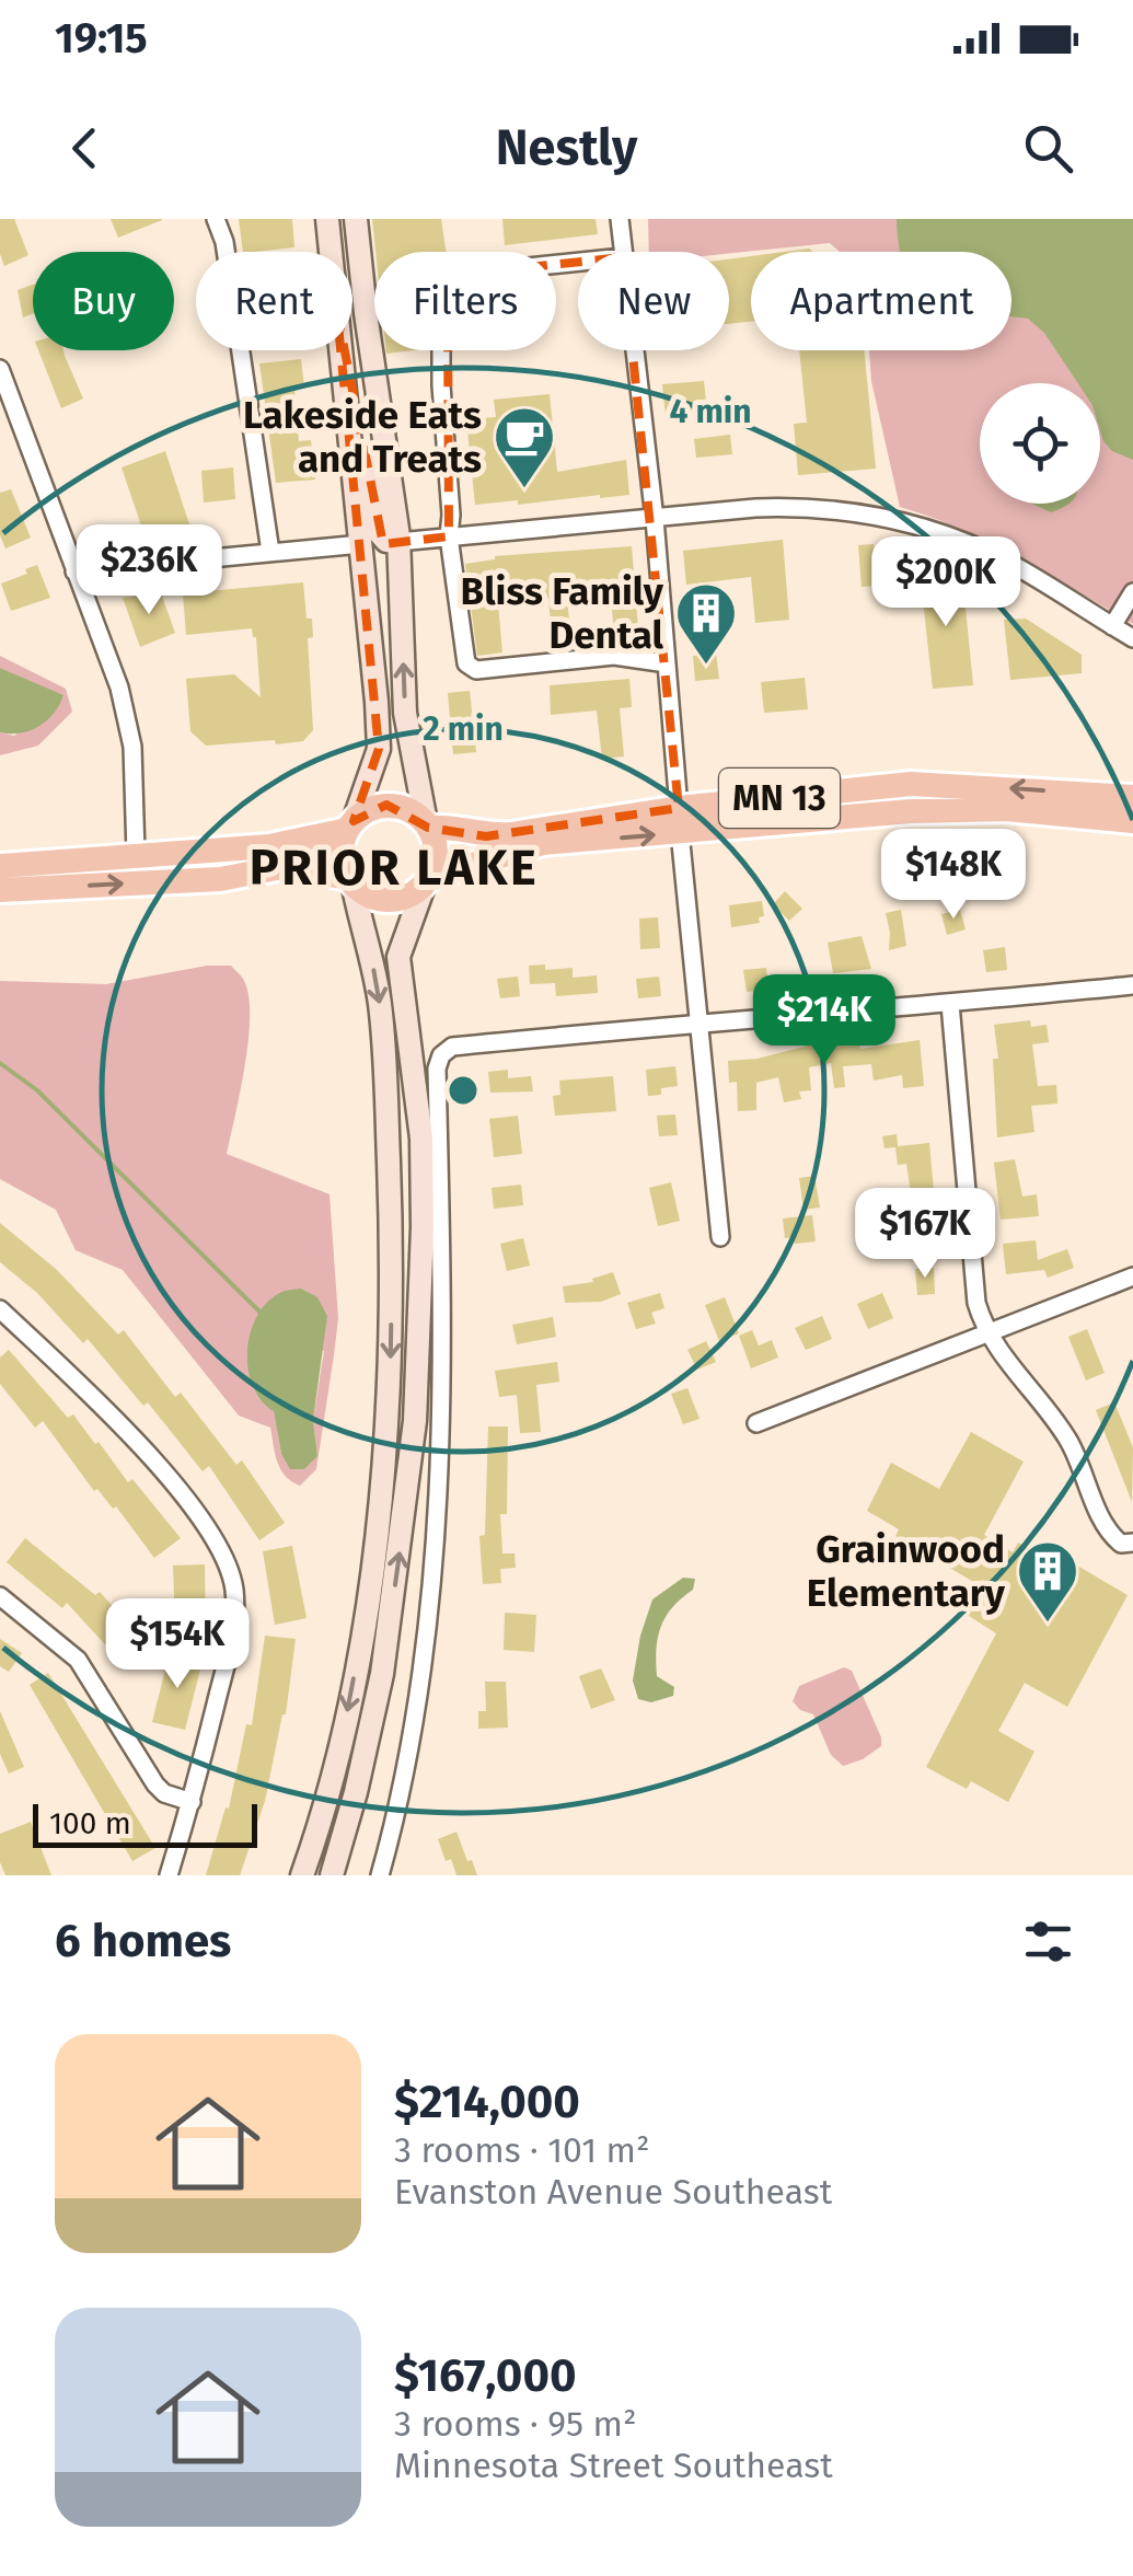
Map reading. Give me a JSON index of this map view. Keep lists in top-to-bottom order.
{
  "streets": {
    "main road": ["MN 13"]
  },
  "districts": ["PRIOR LAKE"],
  "places": {
    "cafe": ["Lakeside Eats and Treats"],
    "building": ["Bliss Family Dental", "Grainwood Elementary"]
  },
  "scale_bar": "100 m",
  "page": {
    "status": "19:15",
    "header": "Nestly",
    "chip": [
      "Buy",
      "Rent",
      "Filters",
      "New",
      "Apartment"
    ],
    "price": [
      "$236K",
      "$200K",
      "$148K",
      "$214K",
      "$167K",
      "$154K"
    ],
    "scale": "100 m",
    "heading": "6 homes",
    "list": [
      {
        "name": "$214,000",
        "note": "3 rooms · 101 m² · Evanston Avenue Southeast"
      },
      {
        "name": "$167,000",
        "note": "3 rooms · 95 m² · Minnesota Street Southeast"
      }
    ]
  },
  "rings": ["4 min", "2 min"]
}
